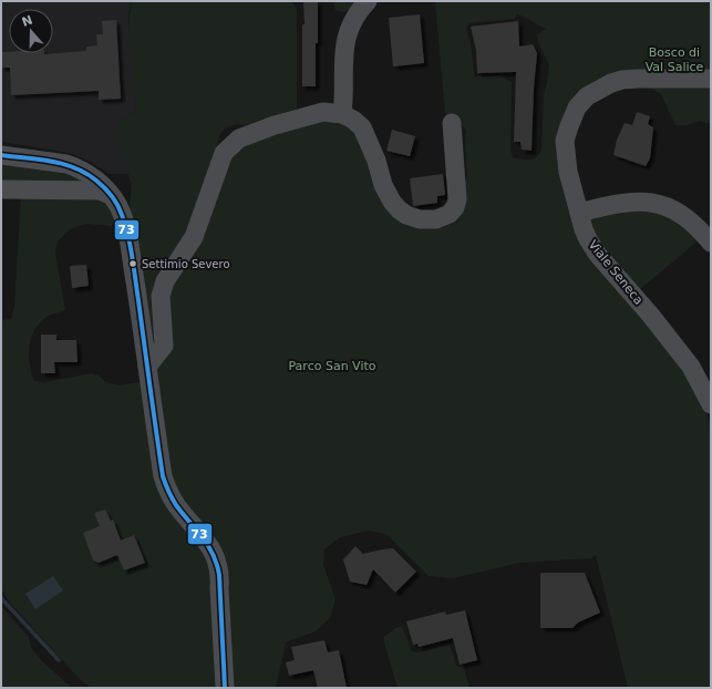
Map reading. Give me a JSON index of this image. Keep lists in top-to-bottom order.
{
  "streets": {
    "street": ["Viale Seneca"]
  },
  "parks": ["Bosco di Val Salice", "Parco San Vito"],
  "places": ["Settimio Severo"],
  "lines": ["transit line 73"],
  "north": "top"
}
